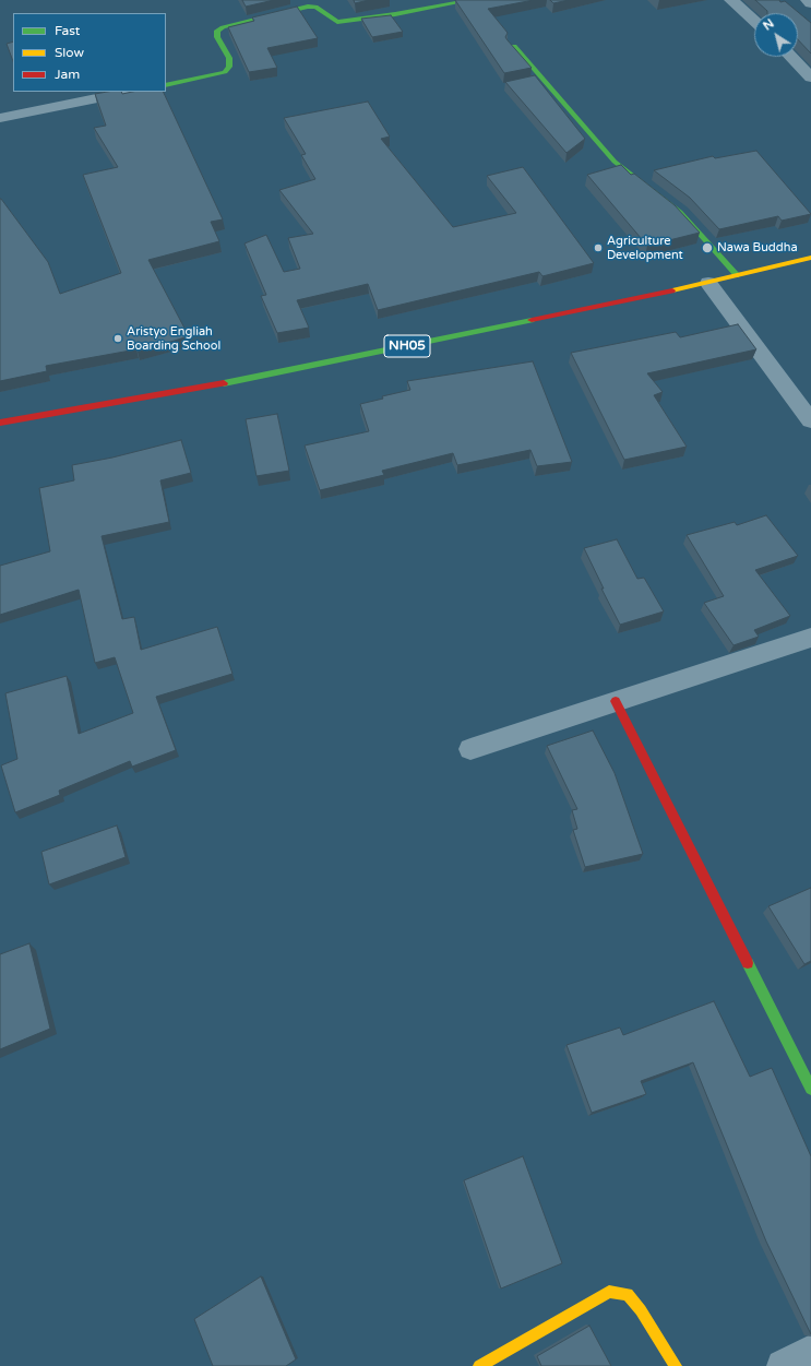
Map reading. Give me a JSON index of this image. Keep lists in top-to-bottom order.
{
  "streets": {
    "street": ["NH05"]
  },
  "places": ["Agriculture Development", "Nawa Buddha", "Aristyo Engliah Boarding School"],
  "legend": ["Fast", "Slow", "Jam"],
  "north": "top left"
}
